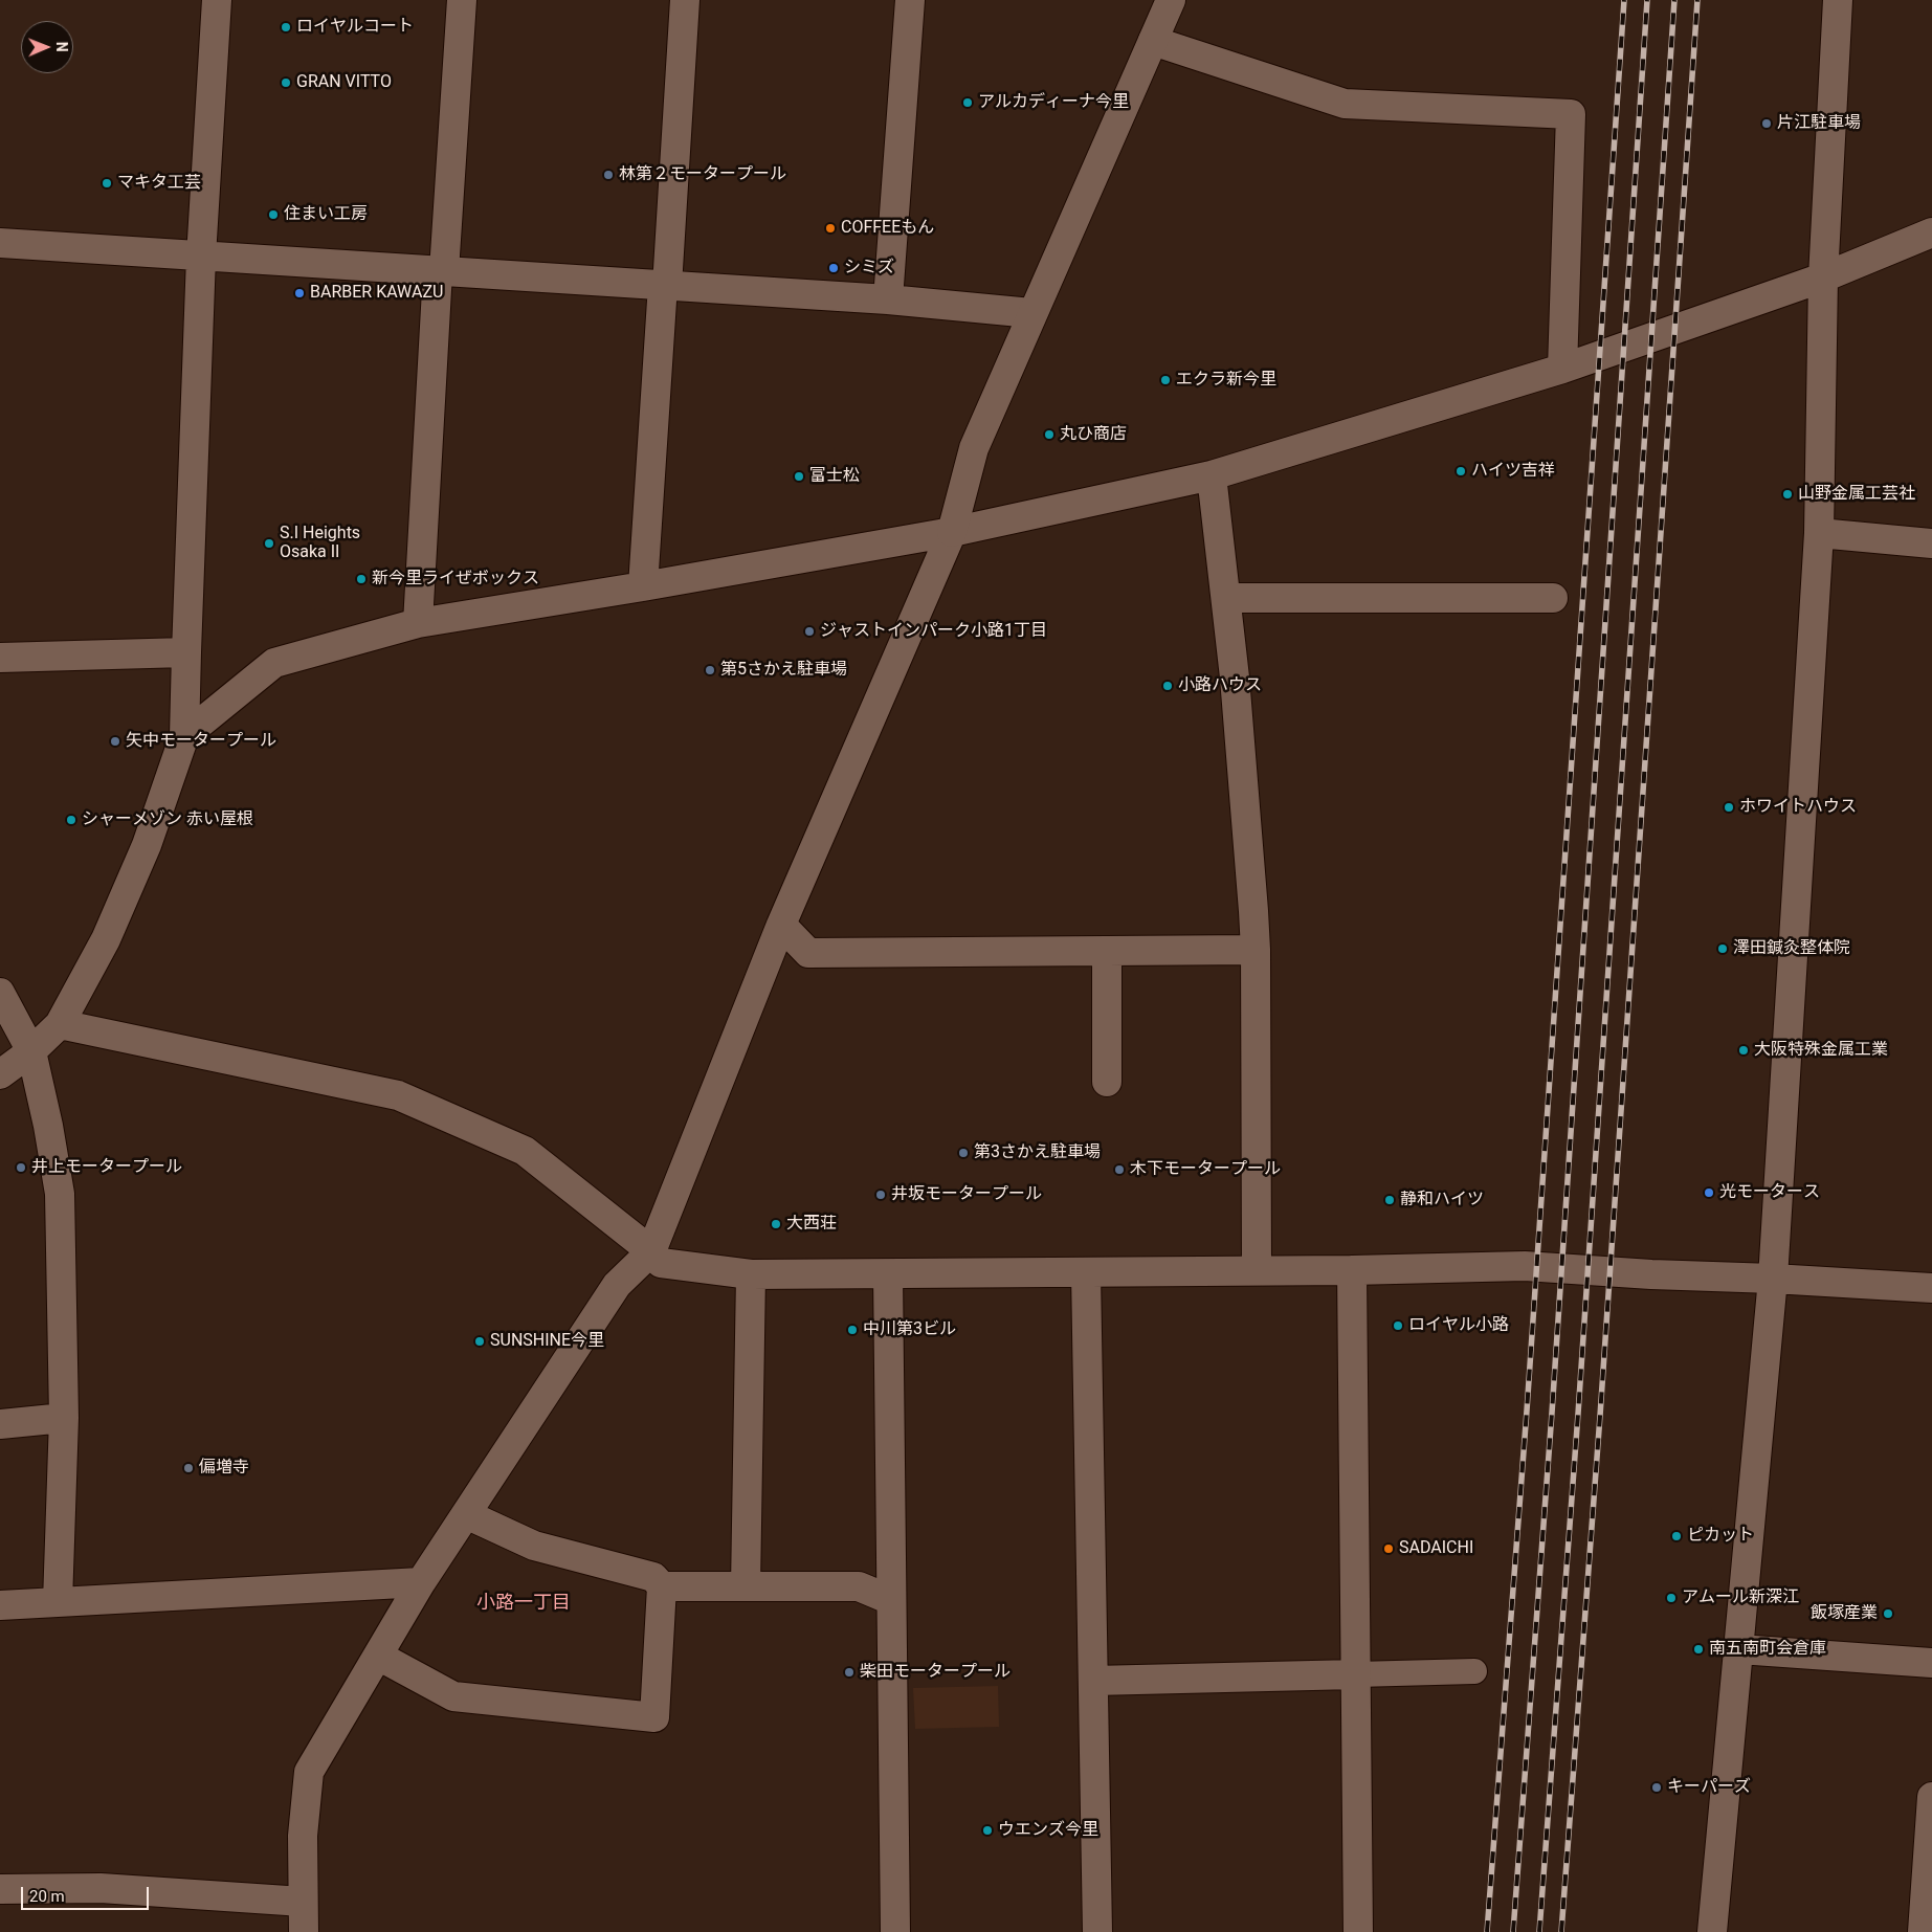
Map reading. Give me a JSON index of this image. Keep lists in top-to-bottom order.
{
  "districts": ["小路一丁目"],
  "places": [
    "ロイヤルコート",
    "GRAN VITTO",
    "アルカディーナ今里",
    "片江駐車場",
    "林第２モータープール",
    "マキタ工芸",
    "住まい工房",
    "COFFEEもん",
    "シミズ",
    "BARBER KAWAZU",
    "エクラ新今里",
    "丸ひ商店",
    "ハイツ吉祥",
    "富士松",
    "山野金属工芸社",
    "S.I Heights Osaka II",
    "新今里ライぜボックス",
    "ジャストインパーク小路1丁目",
    "第5さかえ駐車場",
    "小路ハウス",
    "矢中モータープール",
    "ホワイトハウス",
    "シャーメゾン 赤い屋根",
    "澤田鍼灸整体院",
    "大阪特殊金属工業",
    "第3さかえ駐車場",
    "井上モータープール",
    "木下モータープール",
    "光モータース",
    "井坂モータープール",
    "静和ハイツ",
    "大西荘",
    "ロイヤル小路",
    "中川第3ビル",
    "SUNSHINE今里",
    "偏増寺",
    "ピカット",
    "SADAICHI",
    "アムール新深江",
    "飯塚産業",
    "南五南町会倉庫",
    "柴田モータープール",
    "キーパーズ",
    "ウエンズ今里"
  ],
  "scale_bar": "20 m",
  "north": "right"
}
